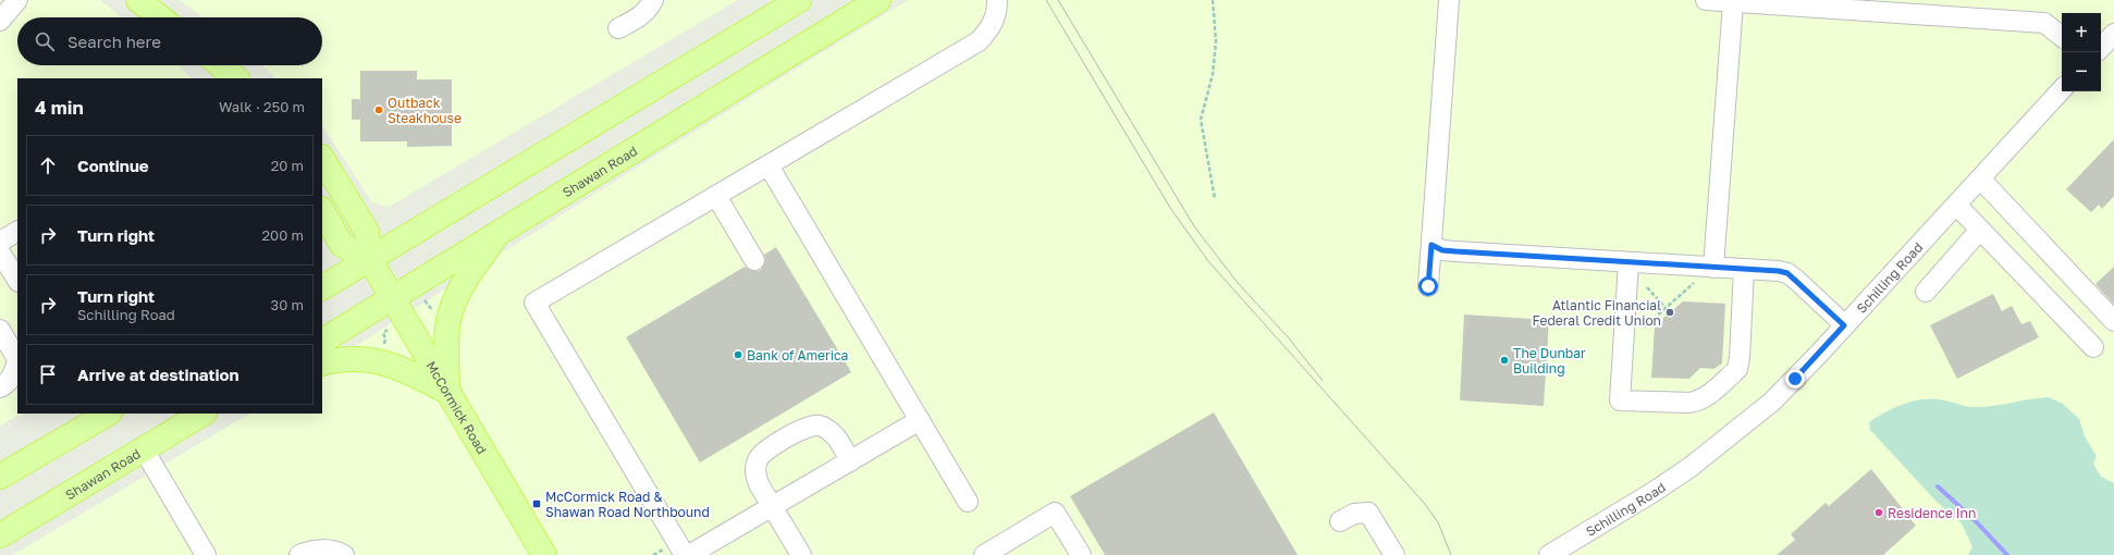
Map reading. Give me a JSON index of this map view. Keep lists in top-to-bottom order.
{
  "streets": {
    "main road": ["Shawan Road", "McCormick Road"],
    "street": ["Schilling Road"]
  },
  "crossings": [
    ["Shawan Road", "McCormick Road"]
  ],
  "places": {
    "other": [
      "Outback Steakhouse",
      "Atlantic Financial Federal Credit Union",
      "Bank of America",
      "The Dunbar Building",
      "Residence Inn"
    ],
    "transit": ["McCormick Road & Shawan Road Northbound"]
  },
  "page": {
    "map_buttons": ["+", "−"],
    "search": "Search here",
    "heading": ["4 min", "Walk · 250 m"],
    "list": [
      ["Continue", "20 m"],
      ["Turn right", "200 m"],
      ["Turn right", "Schilling Road", "30 m"],
      "Arrive at destination"
    ]
  }
}
